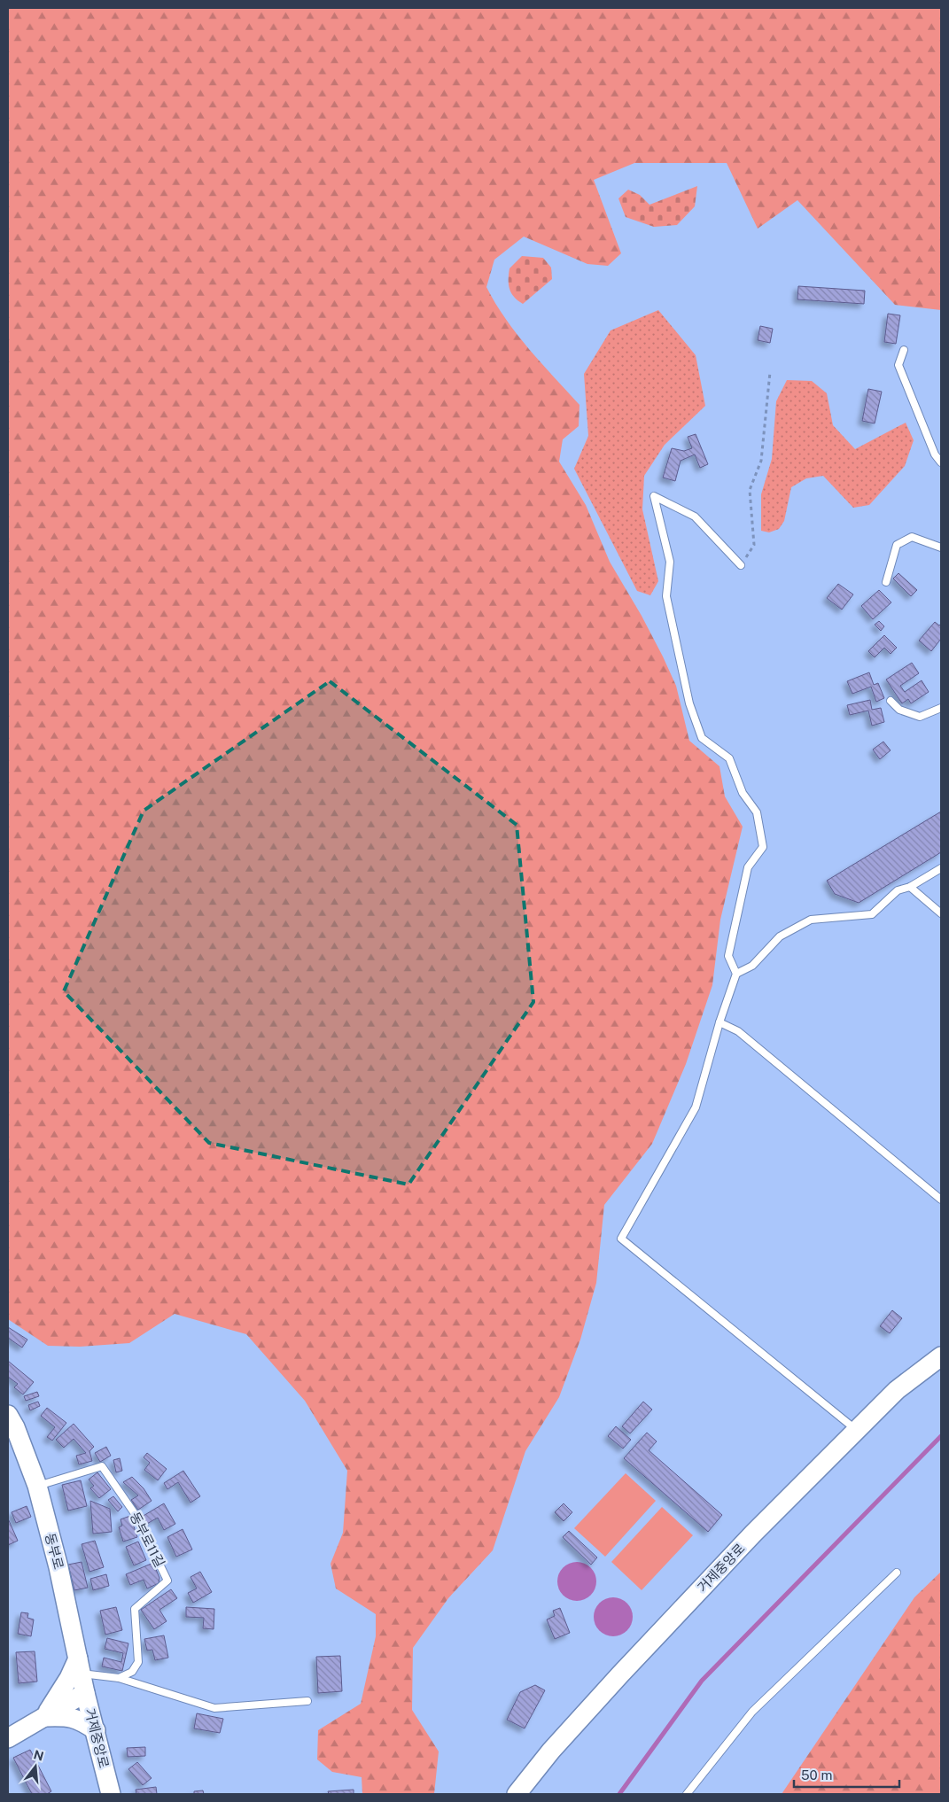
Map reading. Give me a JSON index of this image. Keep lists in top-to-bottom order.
{
  "streets": {
    "main road": ["동부로", "거제중앙로"],
    "lane": ["동부로11길"]
  },
  "crossings": [
    ["동부로11길", "동부로"],
    ["동부로", "거제중앙로"]
  ],
  "scale_bar": "50 m",
  "north": "top"
}
